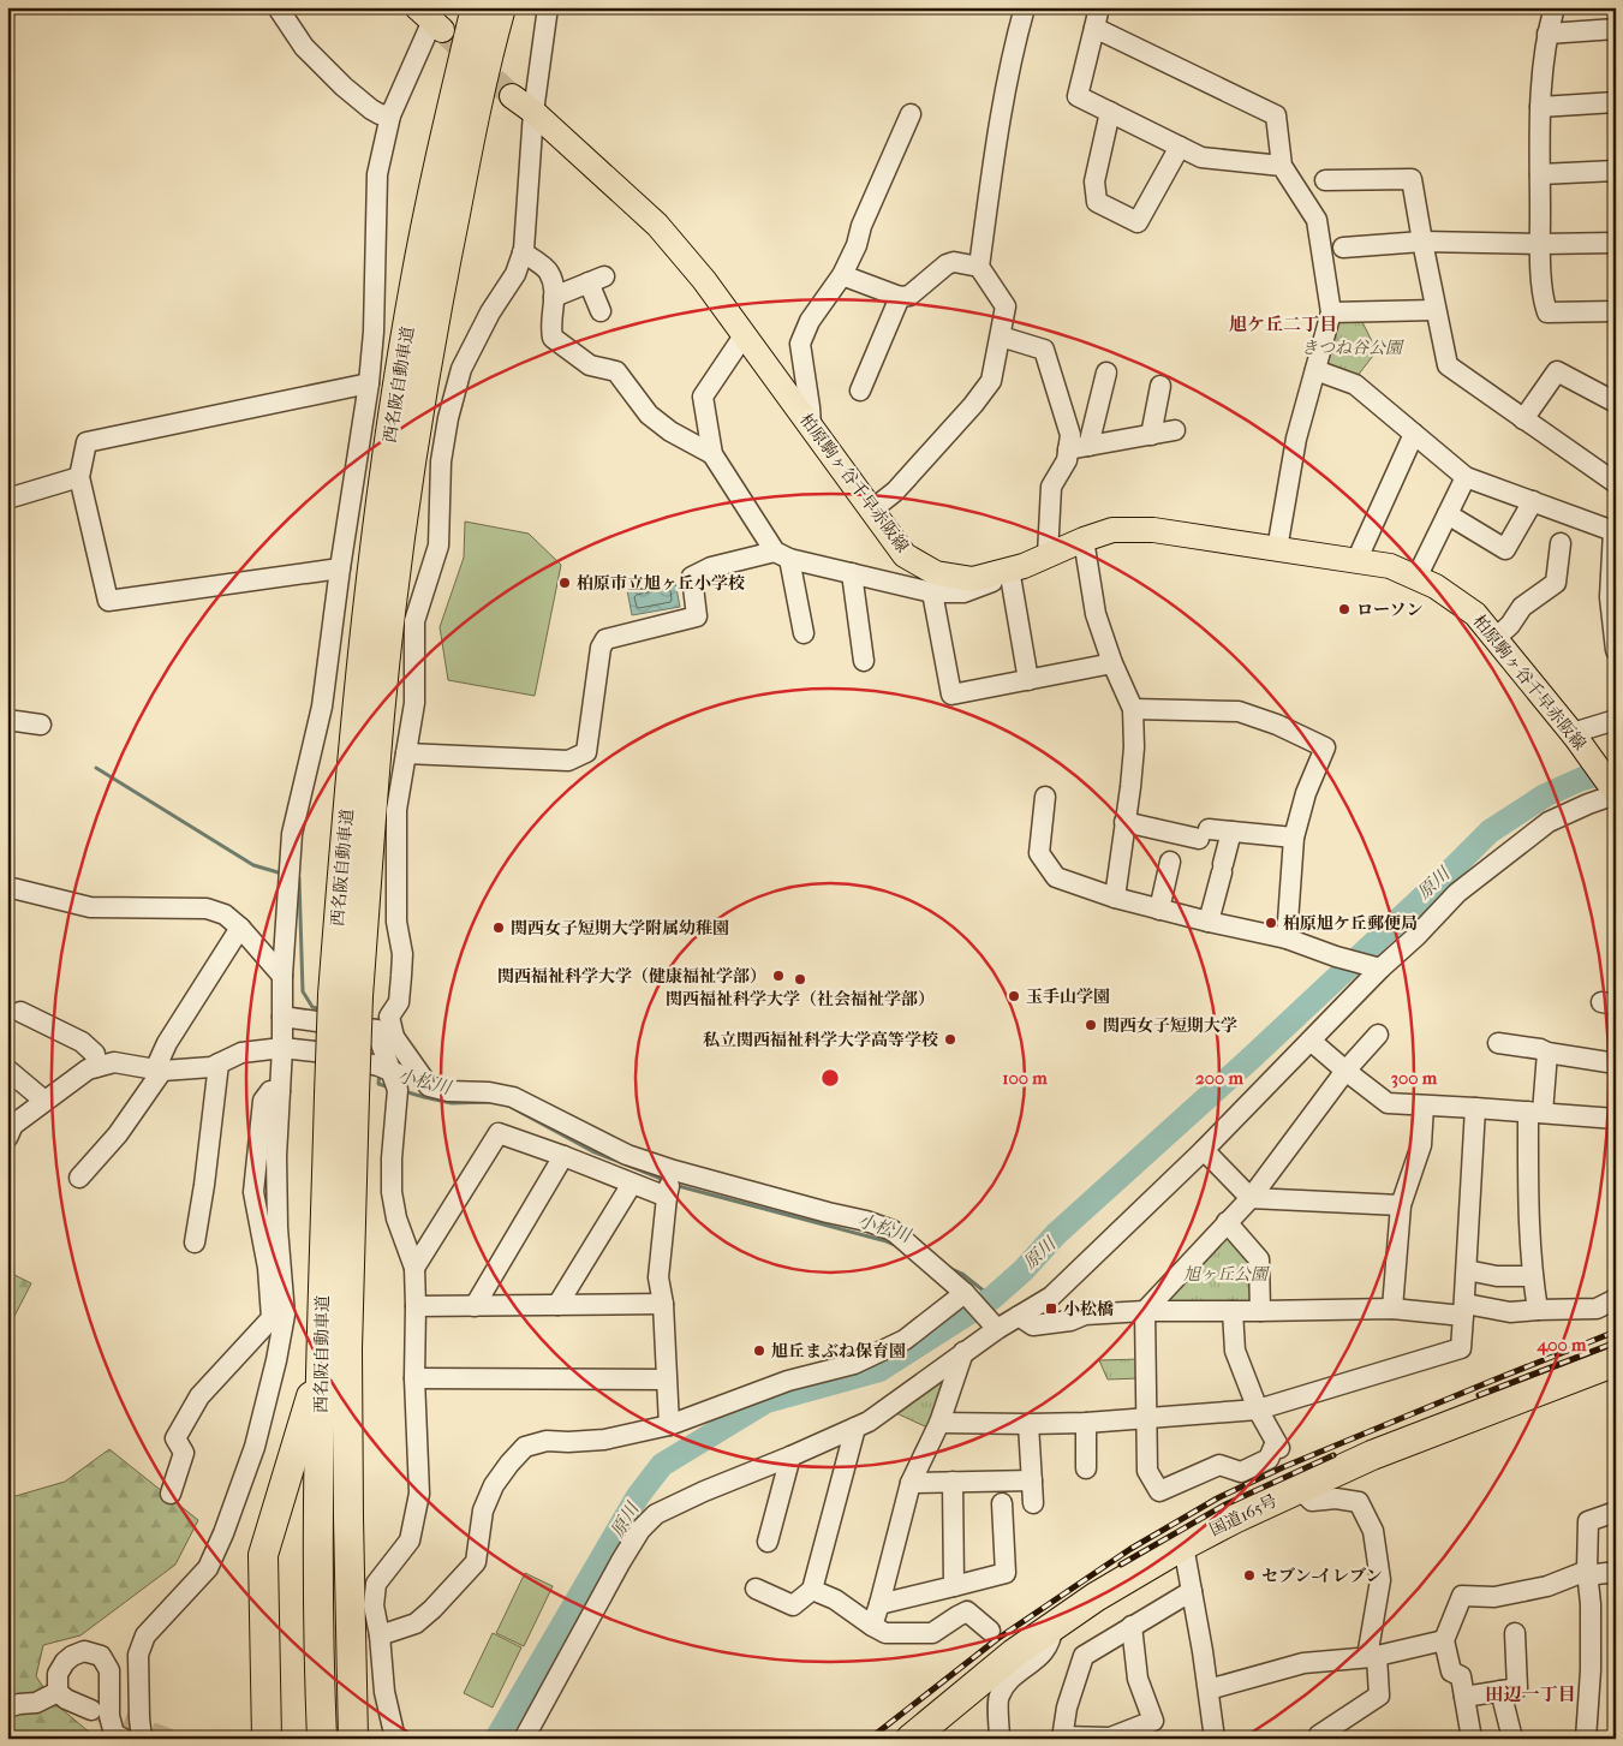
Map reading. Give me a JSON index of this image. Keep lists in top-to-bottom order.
{
  "streets": {
    "highway": ["西名阪自動車道", "国道165号"],
    "main road": ["柏原駒ヶ谷千早赤阪線"]
  },
  "districts": ["旭ケ丘二丁目", "田辺一丁目"],
  "water": ["原川", "小松川"],
  "parks": ["きつね谷公園", "旭ヶ丘公園"],
  "places": {
    "other": [
      "柏原市立旭ヶ丘小学校",
      "ローソン",
      "柏原旭ケ丘郵便局",
      "関西女子短期大学附属幼稚園",
      "関西福祉科学大学（健康福祉学部）",
      "関西福祉科学大学（社会福祉学部）",
      "玉手山学園",
      "関西女子短期大学",
      "私立関西福祉科学大学高等学校",
      "旭丘まぶね保育園",
      "セブン-イレブン"
    ],
    "transit": ["小松橋"]
  },
  "rings": [
    "100 m",
    "200 m",
    "300 m",
    "400 m"
  ]
}
